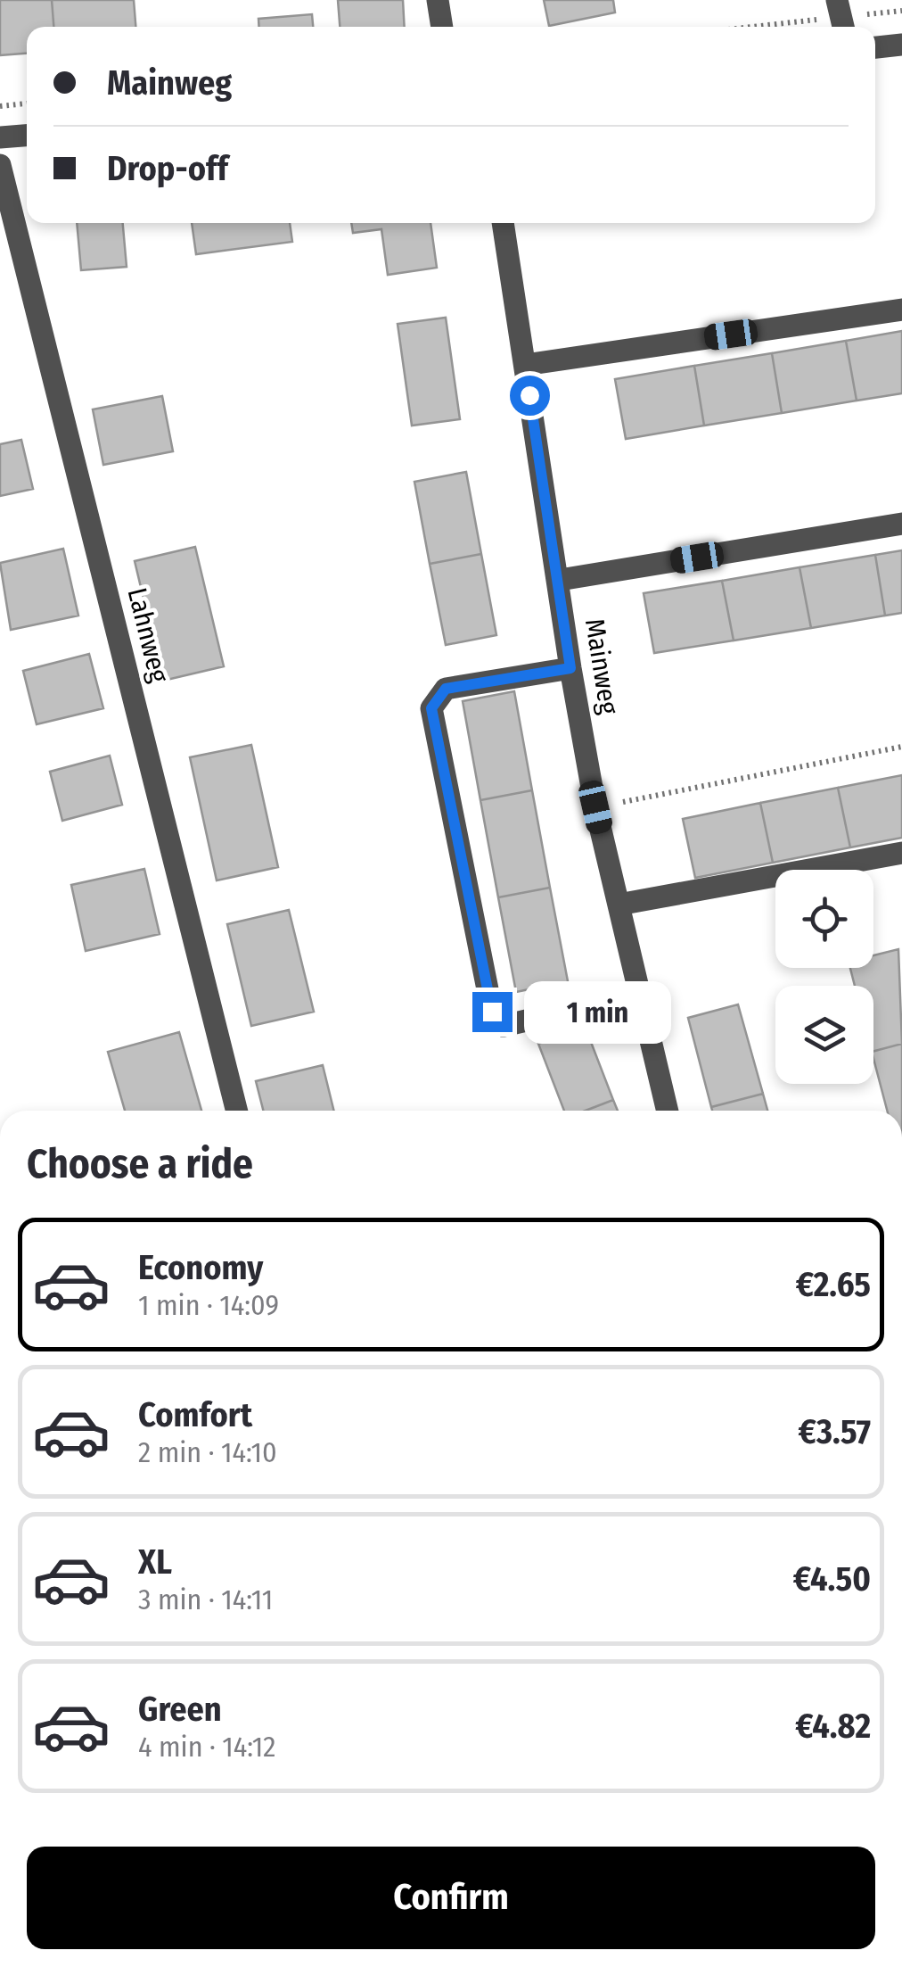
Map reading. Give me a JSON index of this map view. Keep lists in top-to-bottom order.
{
  "streets": {
    "street": ["Lahnweg", "Mainweg"]
  },
  "page": {
    "banner": ["Mainweg", "Drop-off"],
    "bubble": "1 min",
    "heading": "Choose a ride",
    "list": [
      {
        "name": "Economy",
        "note": "1 min · 14:09",
        "value": "€2.65"
      },
      {
        "name": "Comfort",
        "note": "2 min · 14:10",
        "value": "€3.57"
      },
      {
        "name": "XL",
        "note": "3 min · 14:11",
        "value": "€4.50"
      },
      {
        "name": "Green",
        "note": "4 min · 14:12",
        "value": "€4.82"
      }
    ],
    "buttons": "Confirm"
  }
}
